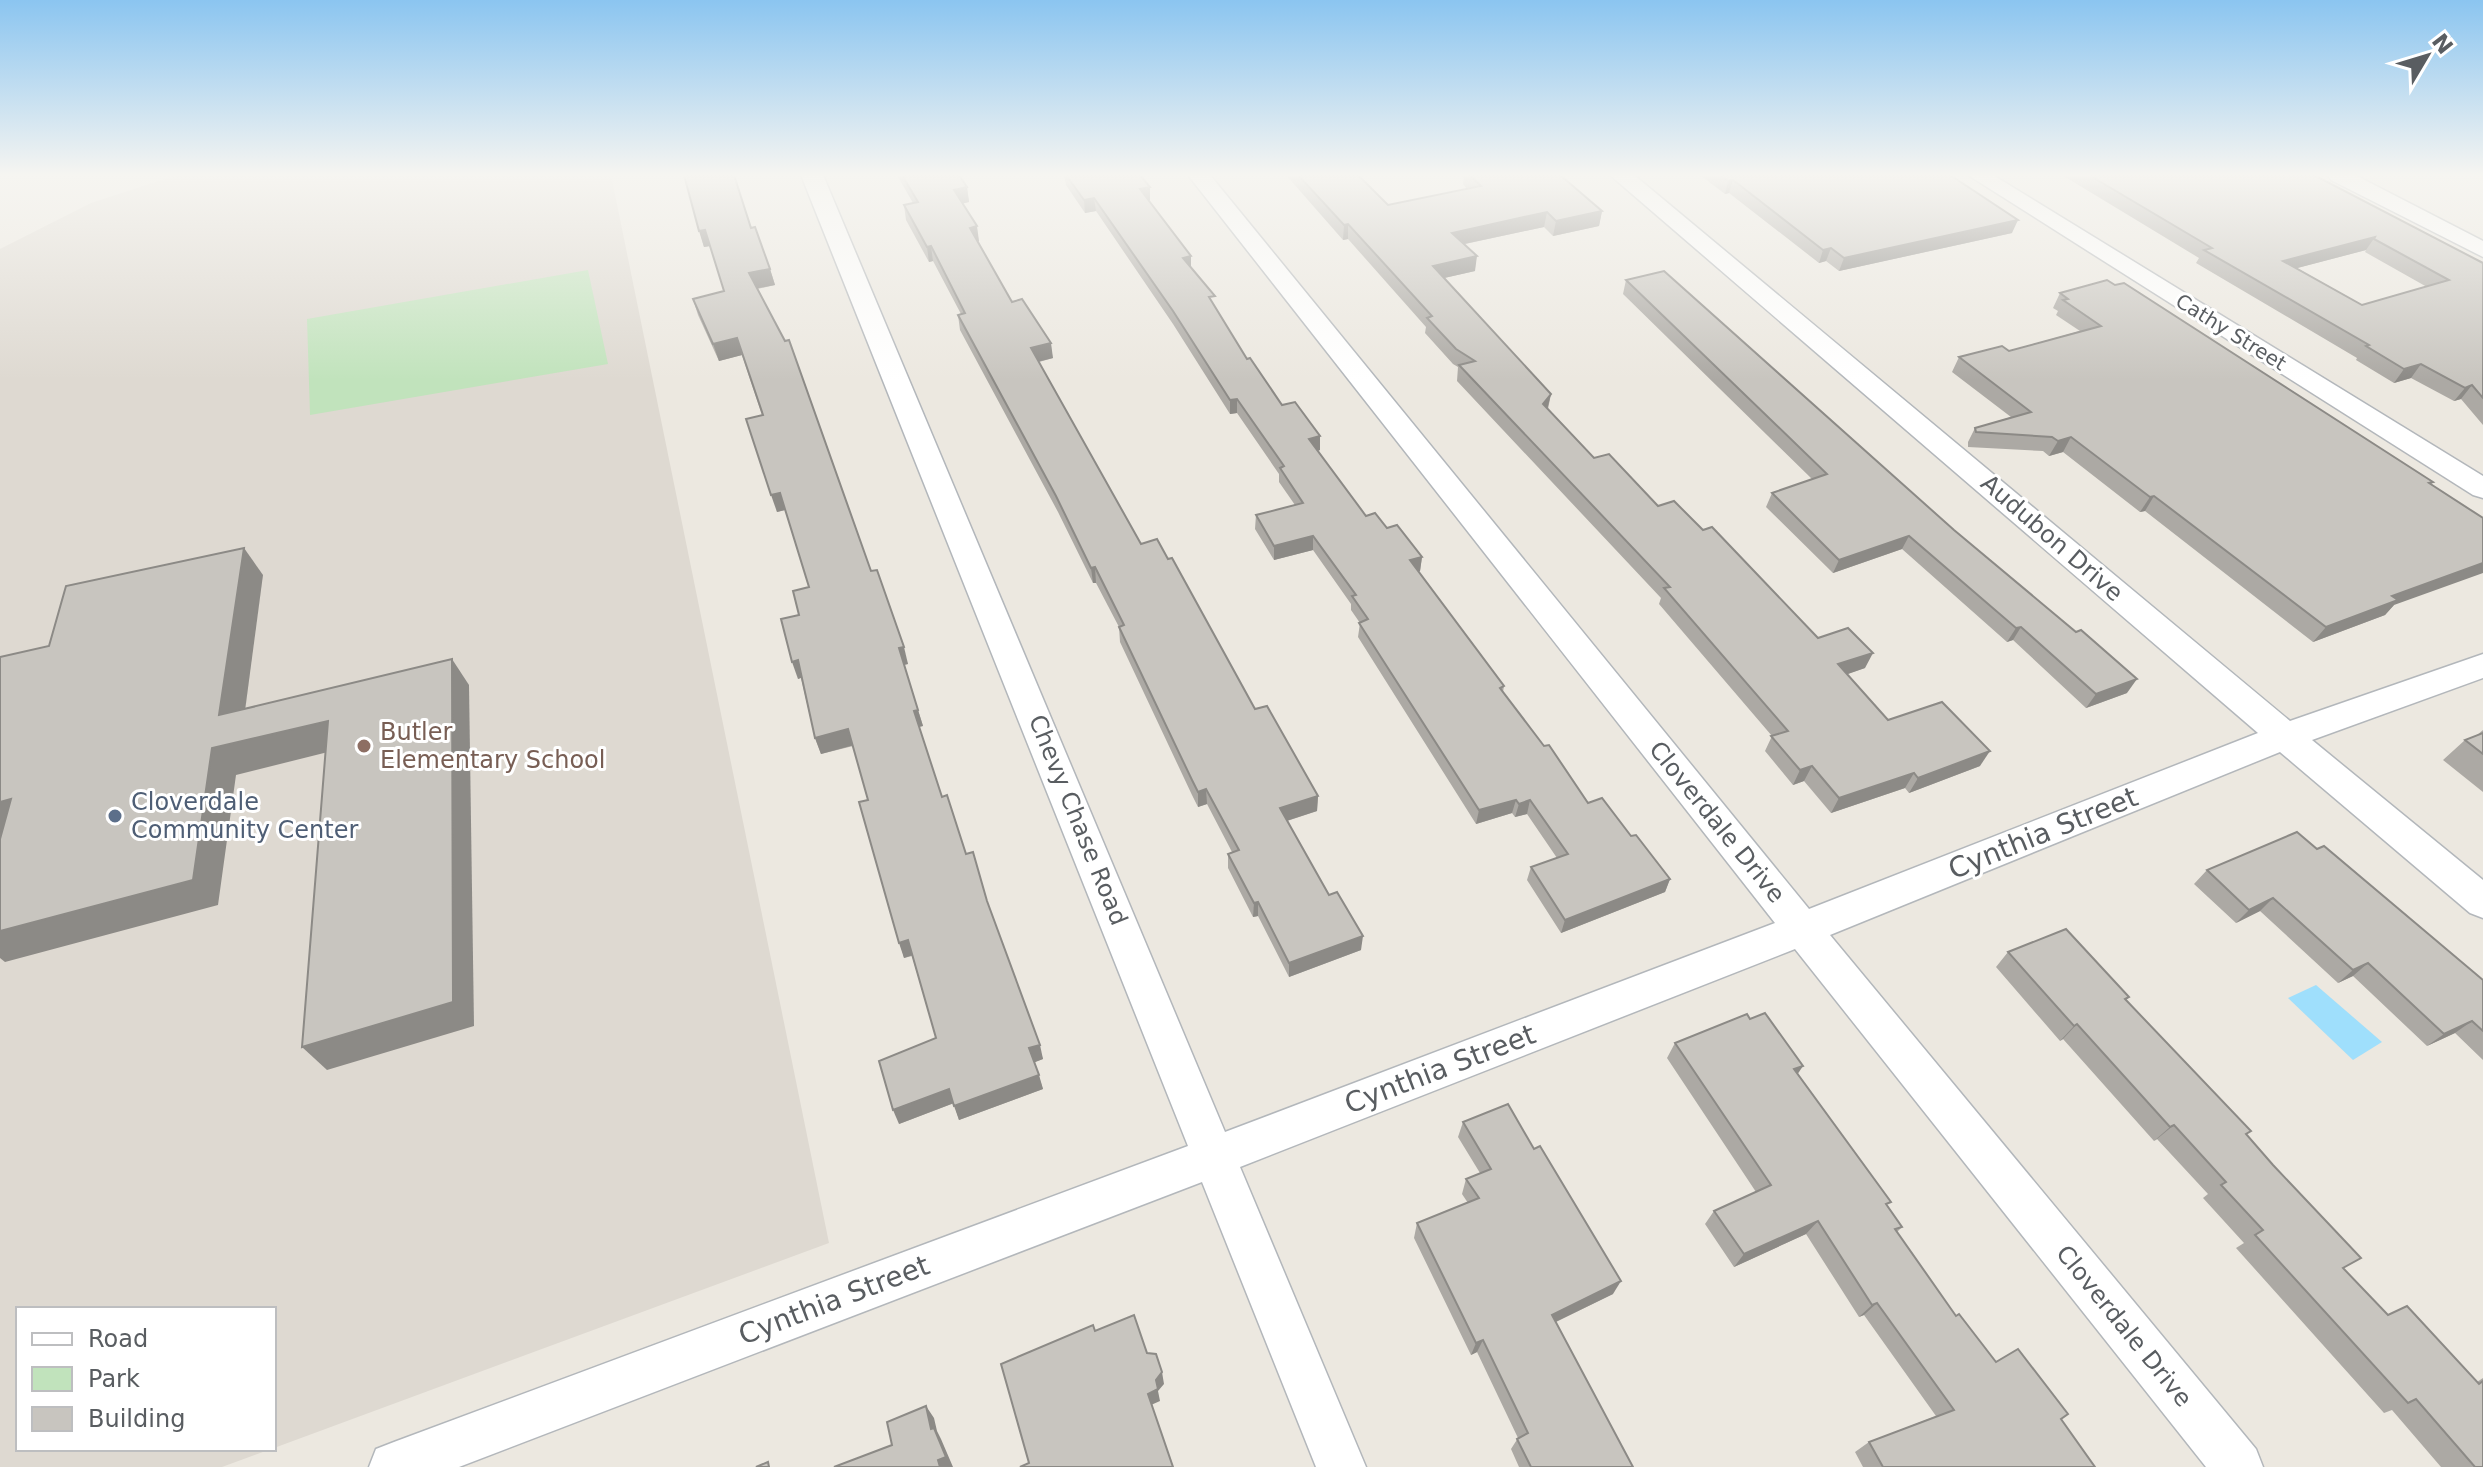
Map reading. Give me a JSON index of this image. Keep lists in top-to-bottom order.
{
  "streets": {
    "street": [
      "Cathy Street",
      "Audubon Drive",
      "Chevy Chase Road",
      "Cloverdale Drive",
      "Cynthia Street"
    ]
  },
  "crossings": [
    ["Audubon Drive", "Cynthia Street"],
    ["Chevy Chase Road", "Cynthia Street"],
    ["Cloverdale Drive", "Cynthia Street"]
  ],
  "places": ["Butler Elementary School", "Cloverdale Community Center"],
  "legend": ["Road", "Park", "Building"],
  "north": "top right"
}
